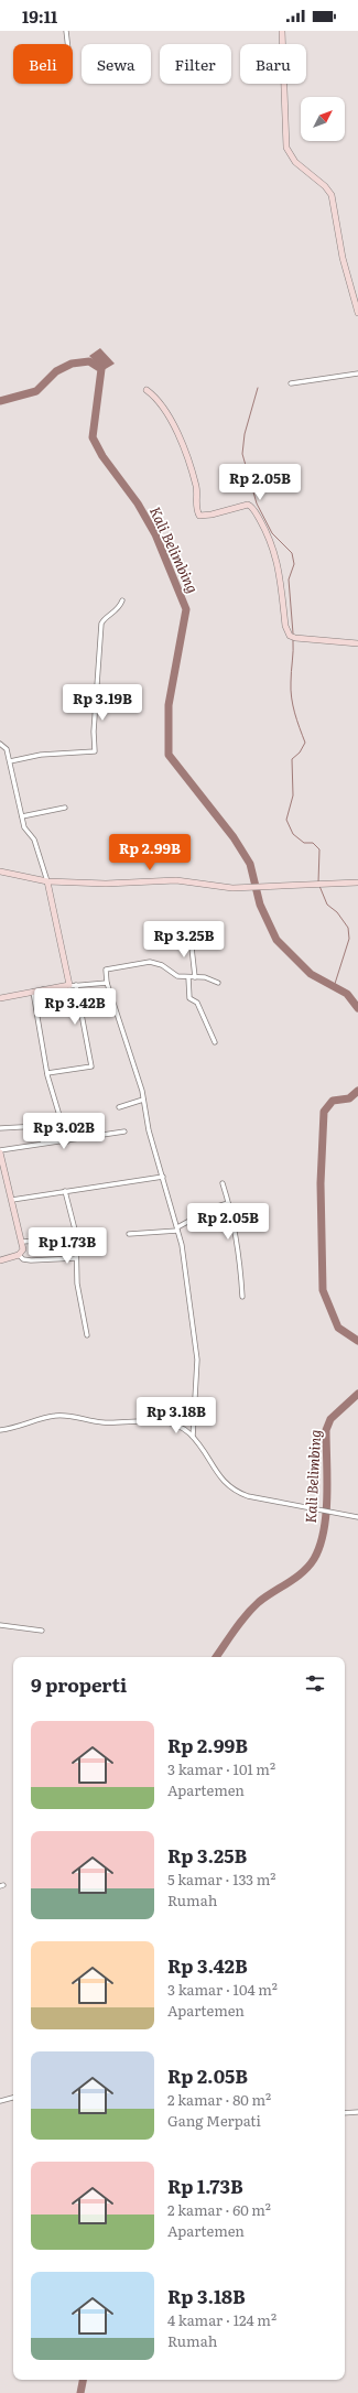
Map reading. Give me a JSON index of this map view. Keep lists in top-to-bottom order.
{
  "water": ["Kali Belimbing"],
  "north": "top right",
  "page": {
    "status": "19:11",
    "chip": [
      "Beli",
      "Sewa",
      "Filter",
      "Baru"
    ],
    "price": [
      "Rp 2.05B",
      "Rp 3.19B",
      "Rp 2.99B",
      "Rp 3.25B",
      "Rp 3.42B",
      "Rp 3.02B",
      "Rp 2.05B",
      "Rp 1.73B",
      "Rp 3.18B"
    ],
    "heading": "9 properti",
    "list": [
      {
        "name": "Rp 2.99B",
        "note": "3 kamar · 101 m² · Apartemen"
      },
      {
        "name": "Rp 3.25B",
        "note": "5 kamar · 133 m² · Rumah"
      },
      {
        "name": "Rp 3.42B",
        "note": "3 kamar · 104 m² · Apartemen"
      },
      {
        "name": "Rp 2.05B",
        "note": "2 kamar · 80 m² · Gang Merpati"
      },
      {
        "name": "Rp 1.73B",
        "note": "2 kamar · 60 m² · Apartemen"
      },
      {
        "name": "Rp 3.18B",
        "note": "4 kamar · 124 m² · Rumah"
      }
    ]
  }
}
